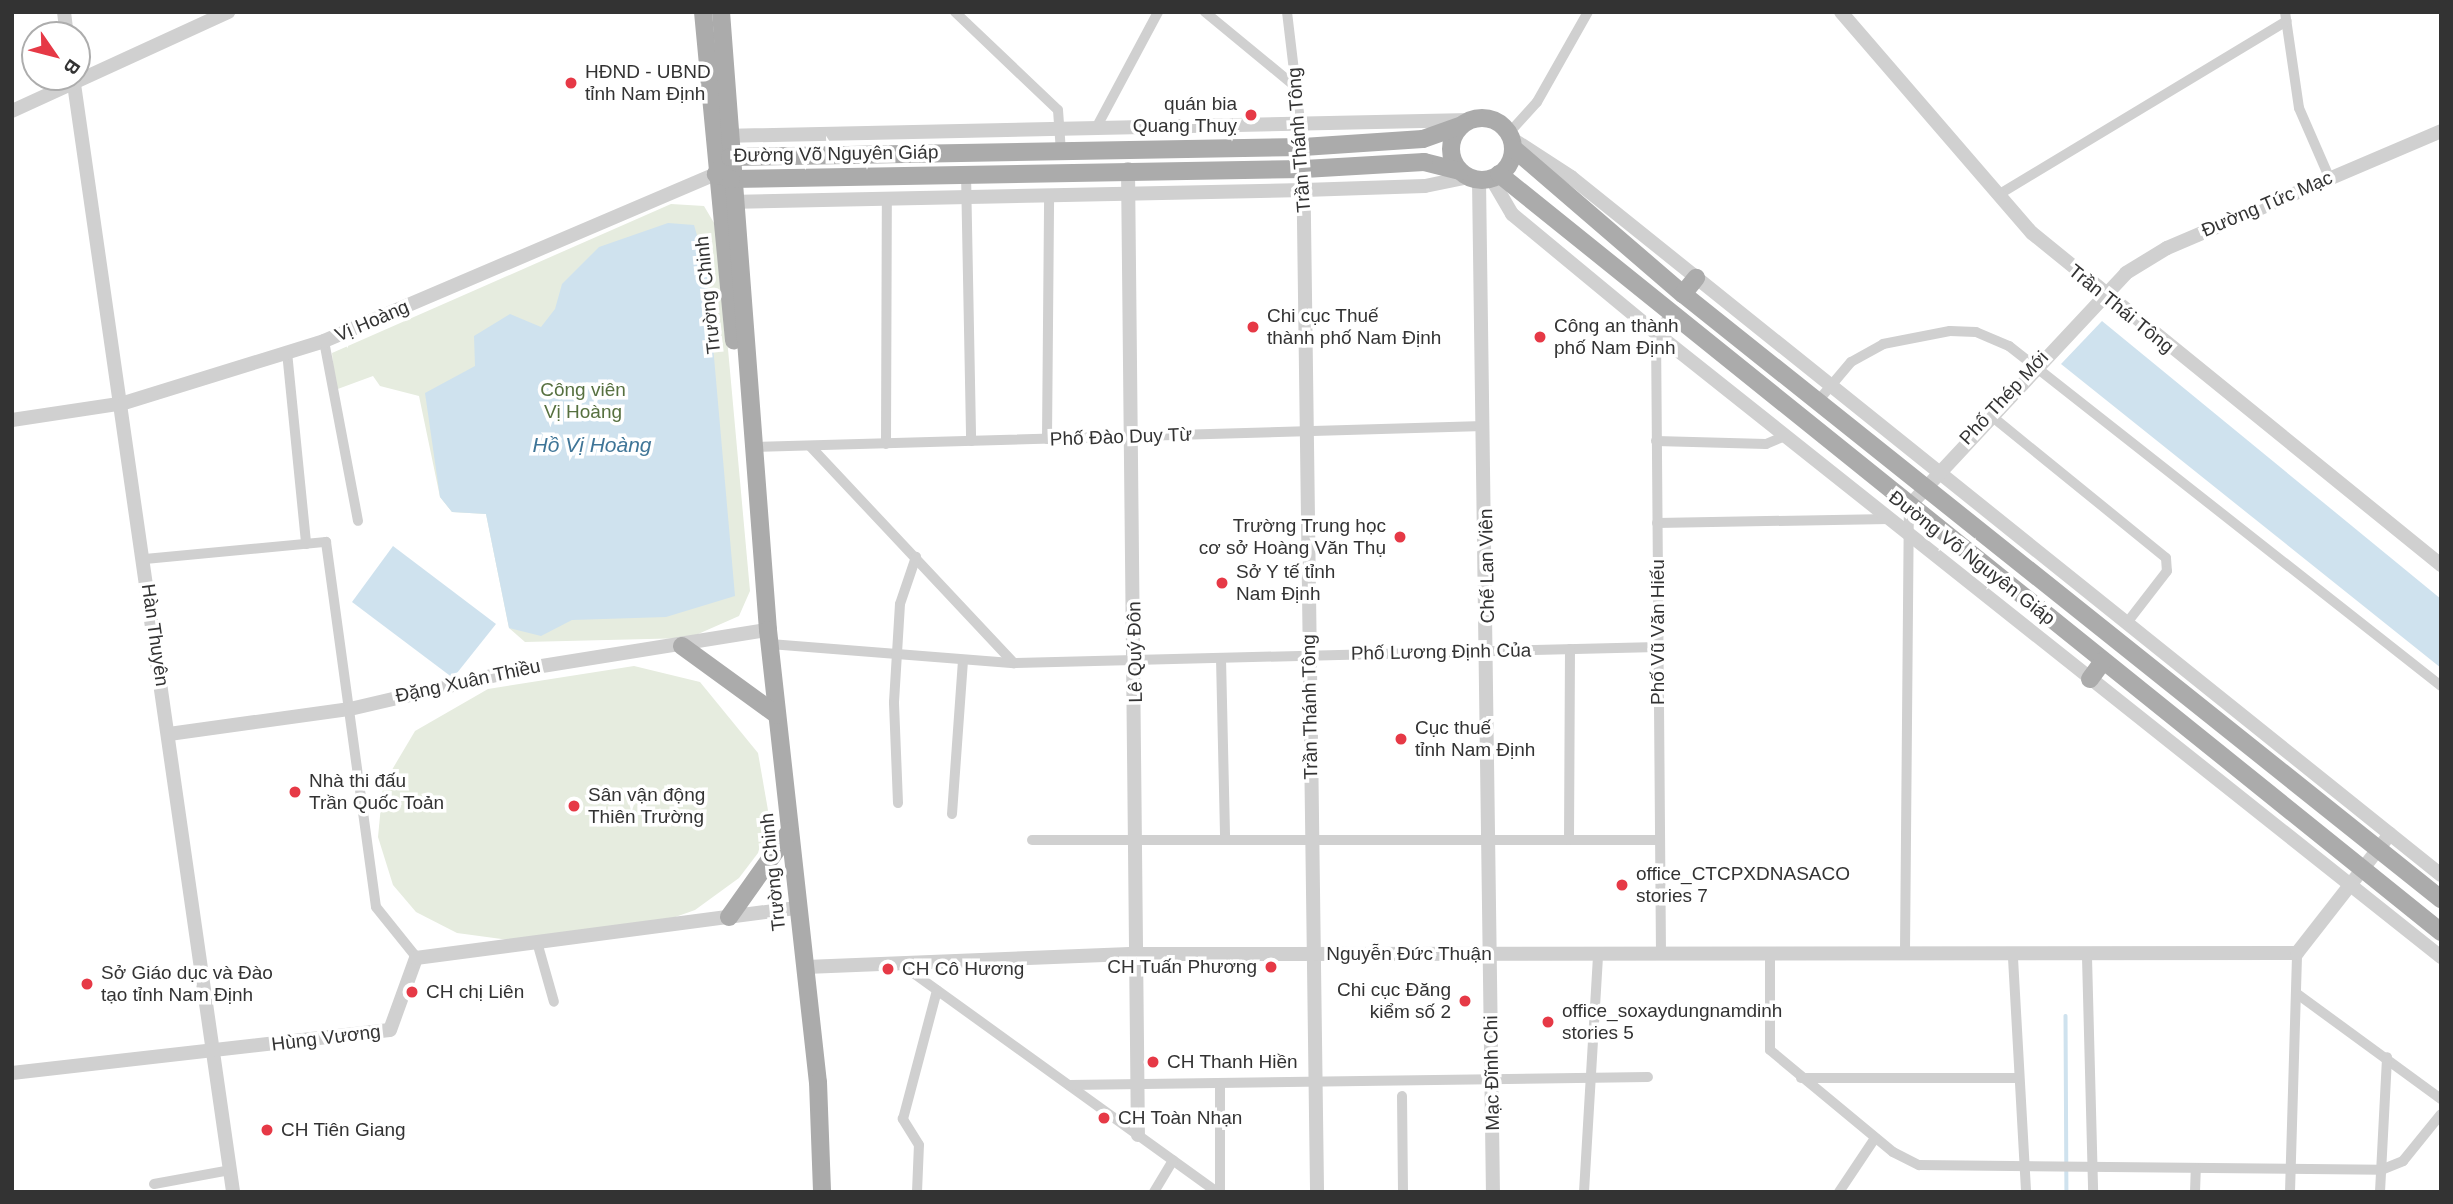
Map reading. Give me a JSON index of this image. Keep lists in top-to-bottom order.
{
  "streets": {
    "main road": ["Đường Võ Nguyên Giáp", "Trường Chinh"],
    "street": [
      "Trần Thánh Tông",
      "Đường Tức Mạc",
      "Trần Thái Tông",
      "Vị Hoàng",
      "Phố Thép Mới",
      "Phố Đào Duy Từ",
      "Chế Lan Viên",
      "Phố Vũ Văn Hiếu",
      "Hàn Thuyên",
      "Lê Quý Đôn",
      "Phố Lương Định Của",
      "Đặng Xuân Thiều",
      "Nguyễn Đức Thuận",
      "Hùng Vương",
      "Mạc Đĩnh Chi"
    ]
  },
  "crossings": [
    ["Trần Thánh Tông", "Đường Võ Nguyên Giáp"],
    ["Trần Thánh Tông", "Phố Đào Duy Từ"],
    ["Trần Thánh Tông", "Phố Lương Định Của"],
    ["Trần Thánh Tông", "Nguyễn Đức Thuận"],
    ["Đường Võ Nguyên Giáp", "Trường Chinh"],
    ["Đường Võ Nguyên Giáp", "Vị Hoàng"],
    ["Đường Võ Nguyên Giáp", "Phố Thép Mới"],
    ["Đường Võ Nguyên Giáp", "Chế Lan Viên"],
    ["Đường Võ Nguyên Giáp", "Phố Vũ Văn Hiếu"],
    ["Đường Võ Nguyên Giáp", "Lê Quý Đôn"],
    ["Đường Tức Mạc", "Trần Thái Tông"],
    ["Đường Tức Mạc", "Phố Thép Mới"],
    ["Trường Chinh", "Vị Hoàng"],
    ["Trường Chinh", "Phố Đào Duy Từ"],
    ["Trường Chinh", "Phố Lương Định Của"],
    ["Trường Chinh", "Đặng Xuân Thiều"],
    ["Trường Chinh", "Nguyễn Đức Thuận"],
    ["Trần Thái Tông", "Phố Thép Mới"],
    ["Vị Hoàng", "Hàn Thuyên"],
    ["Phố Đào Duy Từ", "Chế Lan Viên"],
    ["Phố Đào Duy Từ", "Lê Quý Đôn"],
    ["Chế Lan Viên", "Phố Lương Định Của"],
    ["Chế Lan Viên", "Nguyễn Đức Thuận"],
    ["Chế Lan Viên", "Mạc Đĩnh Chi"],
    ["Phố Vũ Văn Hiếu", "Phố Lương Định Của"],
    ["Phố Vũ Văn Hiếu", "Nguyễn Đức Thuận"],
    ["Hàn Thuyên", "Đặng Xuân Thiều"],
    ["Hàn Thuyên", "Hùng Vương"],
    ["Lê Quý Đôn", "Phố Lương Định Của"],
    ["Lê Quý Đôn", "Nguyễn Đức Thuận"],
    ["Phố Lương Định Của", "Đặng Xuân Thiều"],
    ["Nguyễn Đức Thuận", "Mạc Đĩnh Chi"]
  ],
  "water": ["Hồ Vị Hoàng"],
  "parks": ["Công viên Vị Hoàng"],
  "places": [
    "HĐND - UBND tỉnh Nam Định",
    "quán bia Quang Thuỵ",
    "Chi cục Thuế thành phố Nam Định",
    "Công an thành phố Nam Định",
    "Trường Trung học cơ sở Hoàng Văn Thụ",
    "Sở Y tế tỉnh Nam Định",
    "Cục thuế tỉnh Nam Định",
    "Nhà thi đấu Trần Quốc Toản",
    "Sân vận động Thiên Trường",
    "office_CTCPXDNASACO stories 7",
    "CH Tuấn Phương",
    "CH Cô Hương",
    "Sở Giáo dục và Đào tạo tỉnh Nam Định",
    "CH chị Liên",
    "Chi cục Đăng kiểm số 2",
    "office_soxaydungnamdinh stories 5",
    "CH Thanh Hiền",
    "CH Toàn Nhạn",
    "CH Tiên Giang"
  ],
  "north": "bottom right"
}
